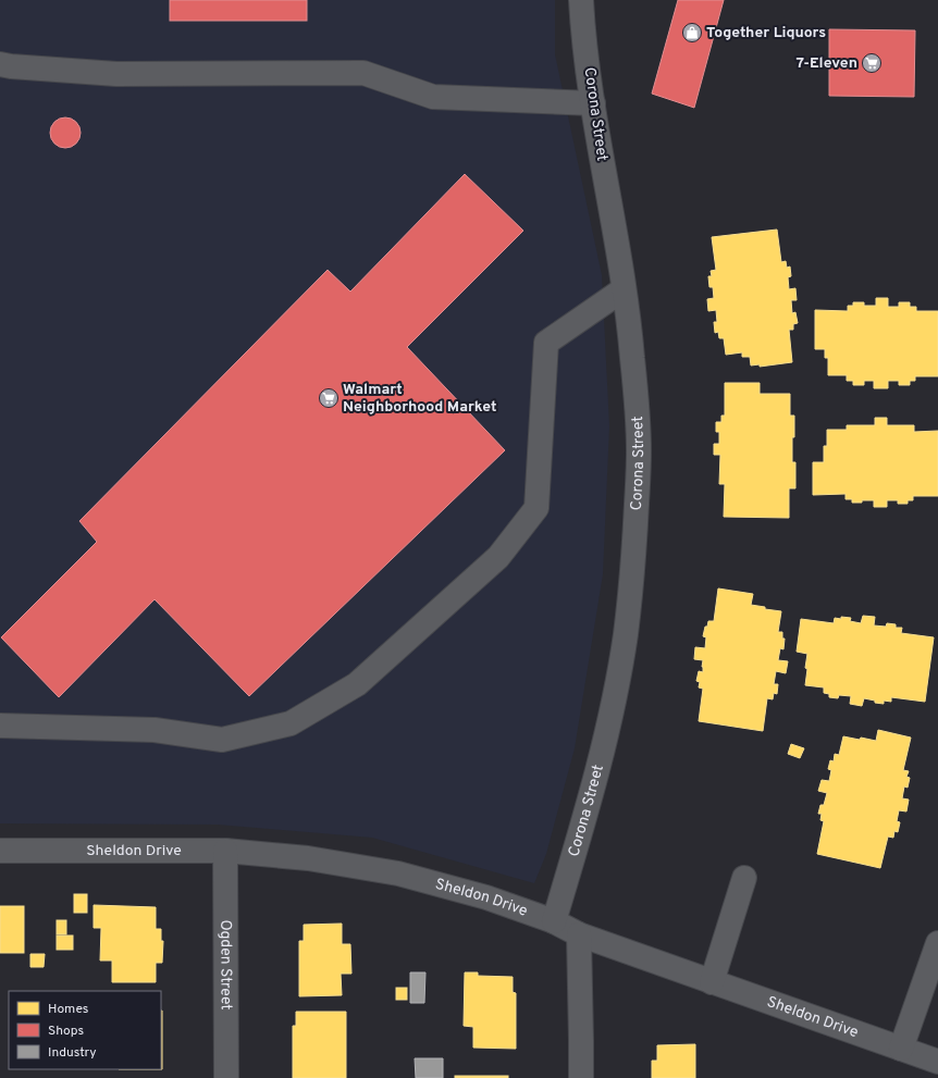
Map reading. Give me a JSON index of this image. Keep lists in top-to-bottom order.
{
  "streets": {
    "street": ["Corona Street", "Sheldon Drive", "Ogden Street"]
  },
  "crossings": [
    ["Corona Street", "Sheldon Drive"],
    ["Sheldon Drive", "Ogden Street"]
  ],
  "places": {
    "shop": ["Together Liquors"],
    "supermarket": ["7-Eleven", "Walmart Neighborhood Market"]
  },
  "legend": ["Homes", "Shops", "Industry"]
}
